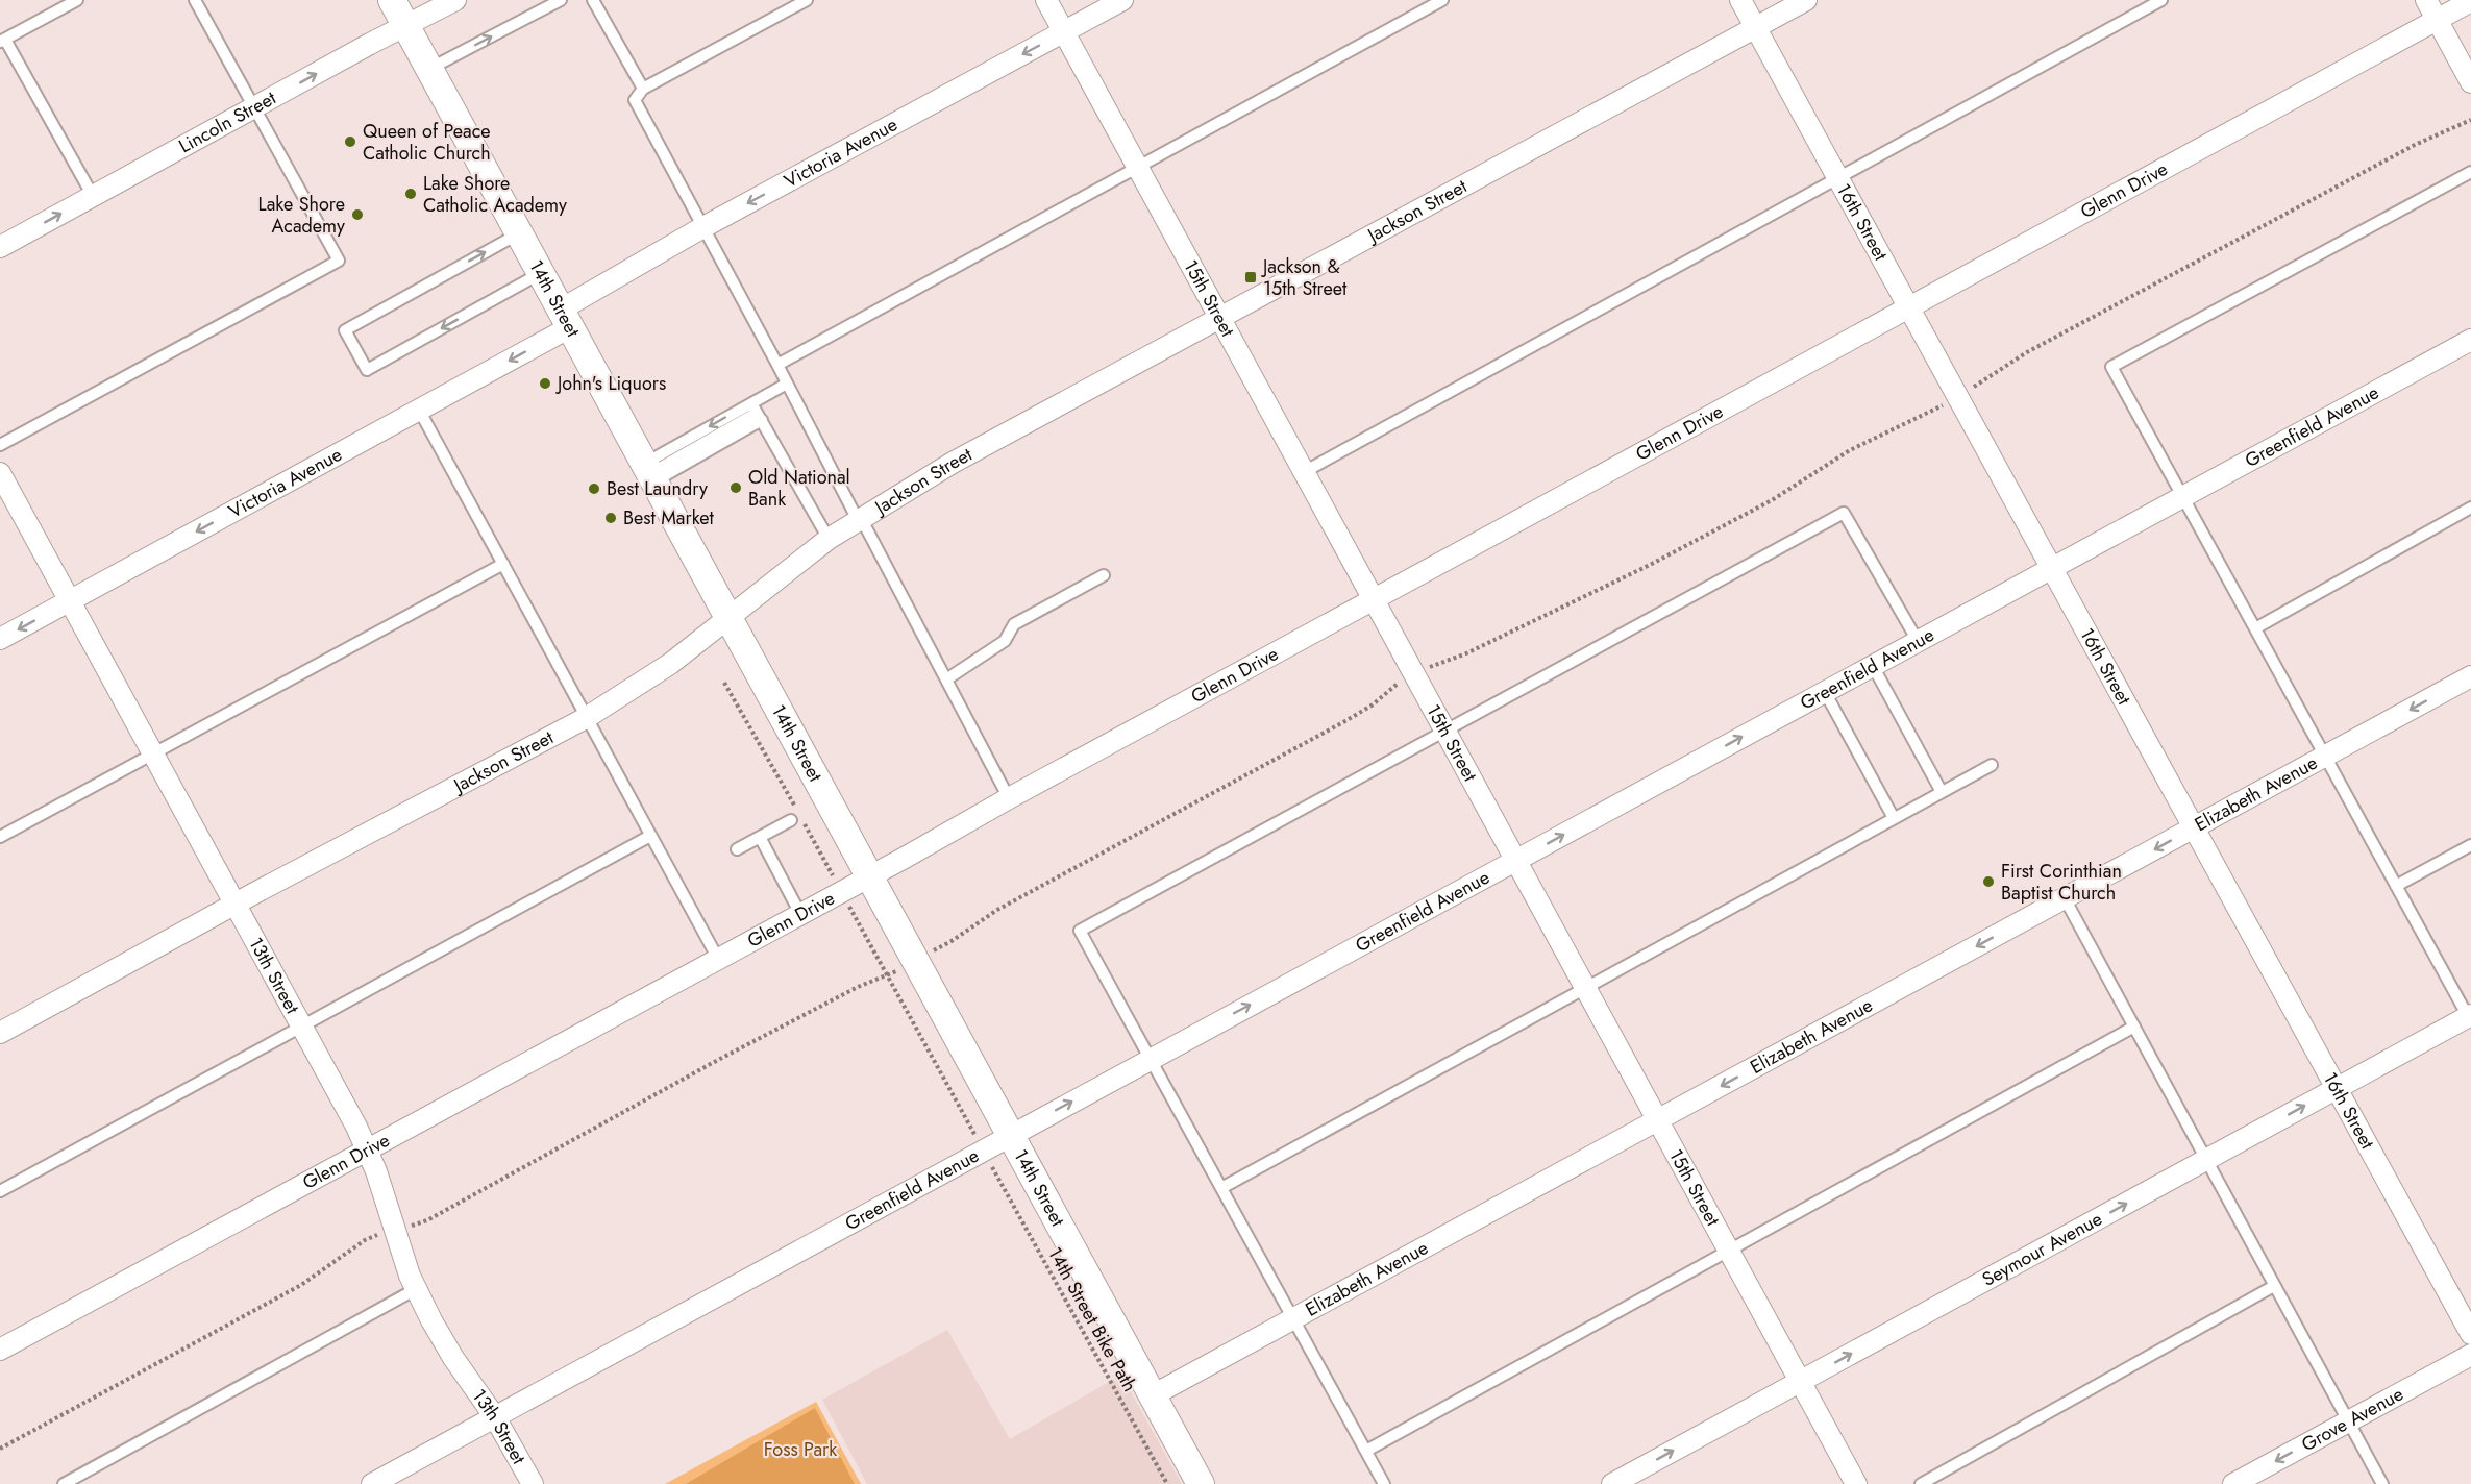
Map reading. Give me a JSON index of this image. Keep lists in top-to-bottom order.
{
  "streets": {
    "street": [
      "Lincoln Street",
      "Victoria Avenue",
      "Glenn Drive",
      "Jackson Street",
      "16th Street",
      "14th Street",
      "15th Street",
      "Greenfield Avenue",
      "Elizabeth Avenue",
      "13th Street",
      "Seymour Avenue",
      "Grove Avenue"
    ],
    "path": ["14th Street Bike Path"]
  },
  "crossings": [
    ["Lincoln Street", "14th Street"],
    ["Victoria Avenue", "14th Street"],
    ["Victoria Avenue", "15th Street"],
    ["Victoria Avenue", "13th Street"],
    ["Glenn Drive", "16th Street"],
    ["Glenn Drive", "14th Street"],
    ["Glenn Drive", "15th Street"],
    ["Glenn Drive", "13th Street"],
    ["Jackson Street", "16th Street"],
    ["Jackson Street", "14th Street"],
    ["Jackson Street", "15th Street"],
    ["Jackson Street", "13th Street"],
    ["16th Street", "Greenfield Avenue"],
    ["16th Street", "Elizabeth Avenue"],
    ["16th Street", "Seymour Avenue"],
    ["14th Street", "Greenfield Avenue"],
    ["14th Street", "Elizabeth Avenue"],
    ["15th Street", "Greenfield Avenue"],
    ["15th Street", "Elizabeth Avenue"],
    ["15th Street", "Seymour Avenue"],
    ["Greenfield Avenue", "13th Street"],
    ["Greenfield Avenue", "14th Street Bike Path"]
  ],
  "one_way": [
    "Lincoln Street",
    "Victoria Avenue",
    "Greenfield Avenue",
    "Elizabeth Avenue",
    "Seymour Avenue",
    "Grove Avenue"
  ],
  "parks": ["Foss Park"],
  "places": {
    "other": [
      "Queen of Peace Catholic Church",
      "Lake Shore Catholic Academy",
      "Lake Shore Academy",
      "John's Liquors",
      "Old National Bank",
      "Best Laundry",
      "Best Market",
      "First Corinthian Baptist Church"
    ],
    "transit": ["Jackson & 15th Street"]
  }
}
